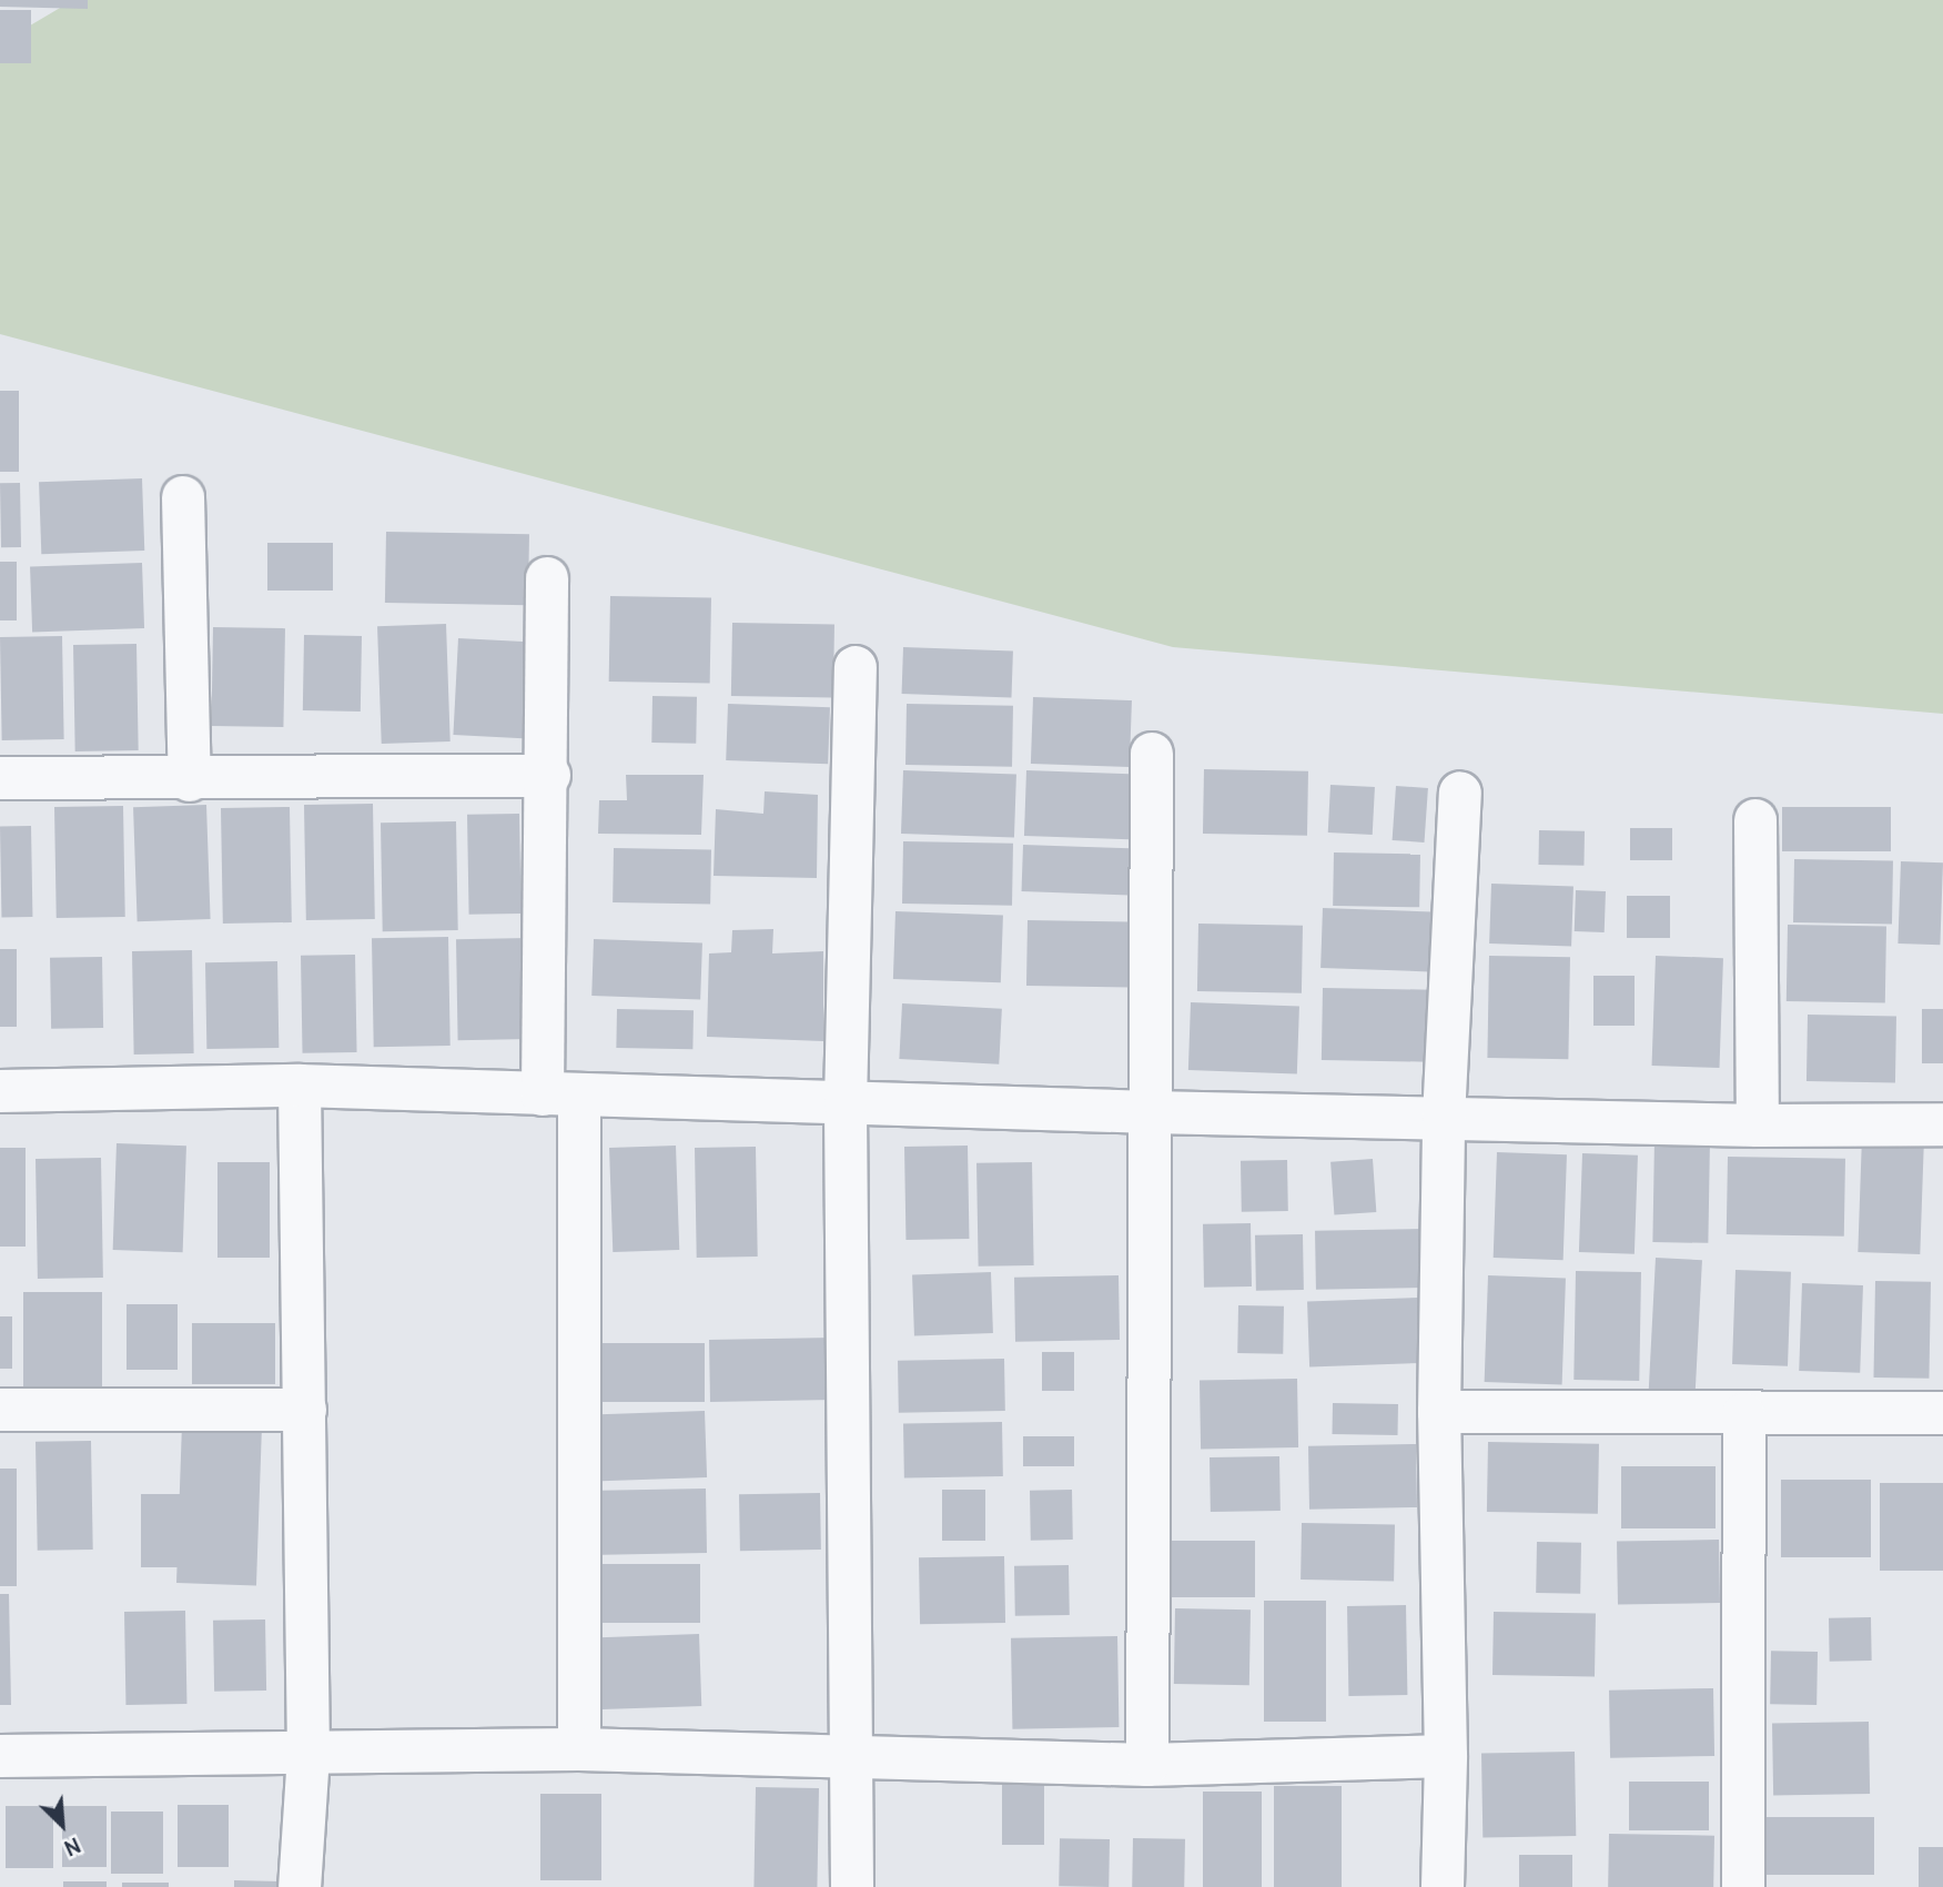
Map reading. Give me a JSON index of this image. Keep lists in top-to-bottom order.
{
  "north": "bottom right"
}
